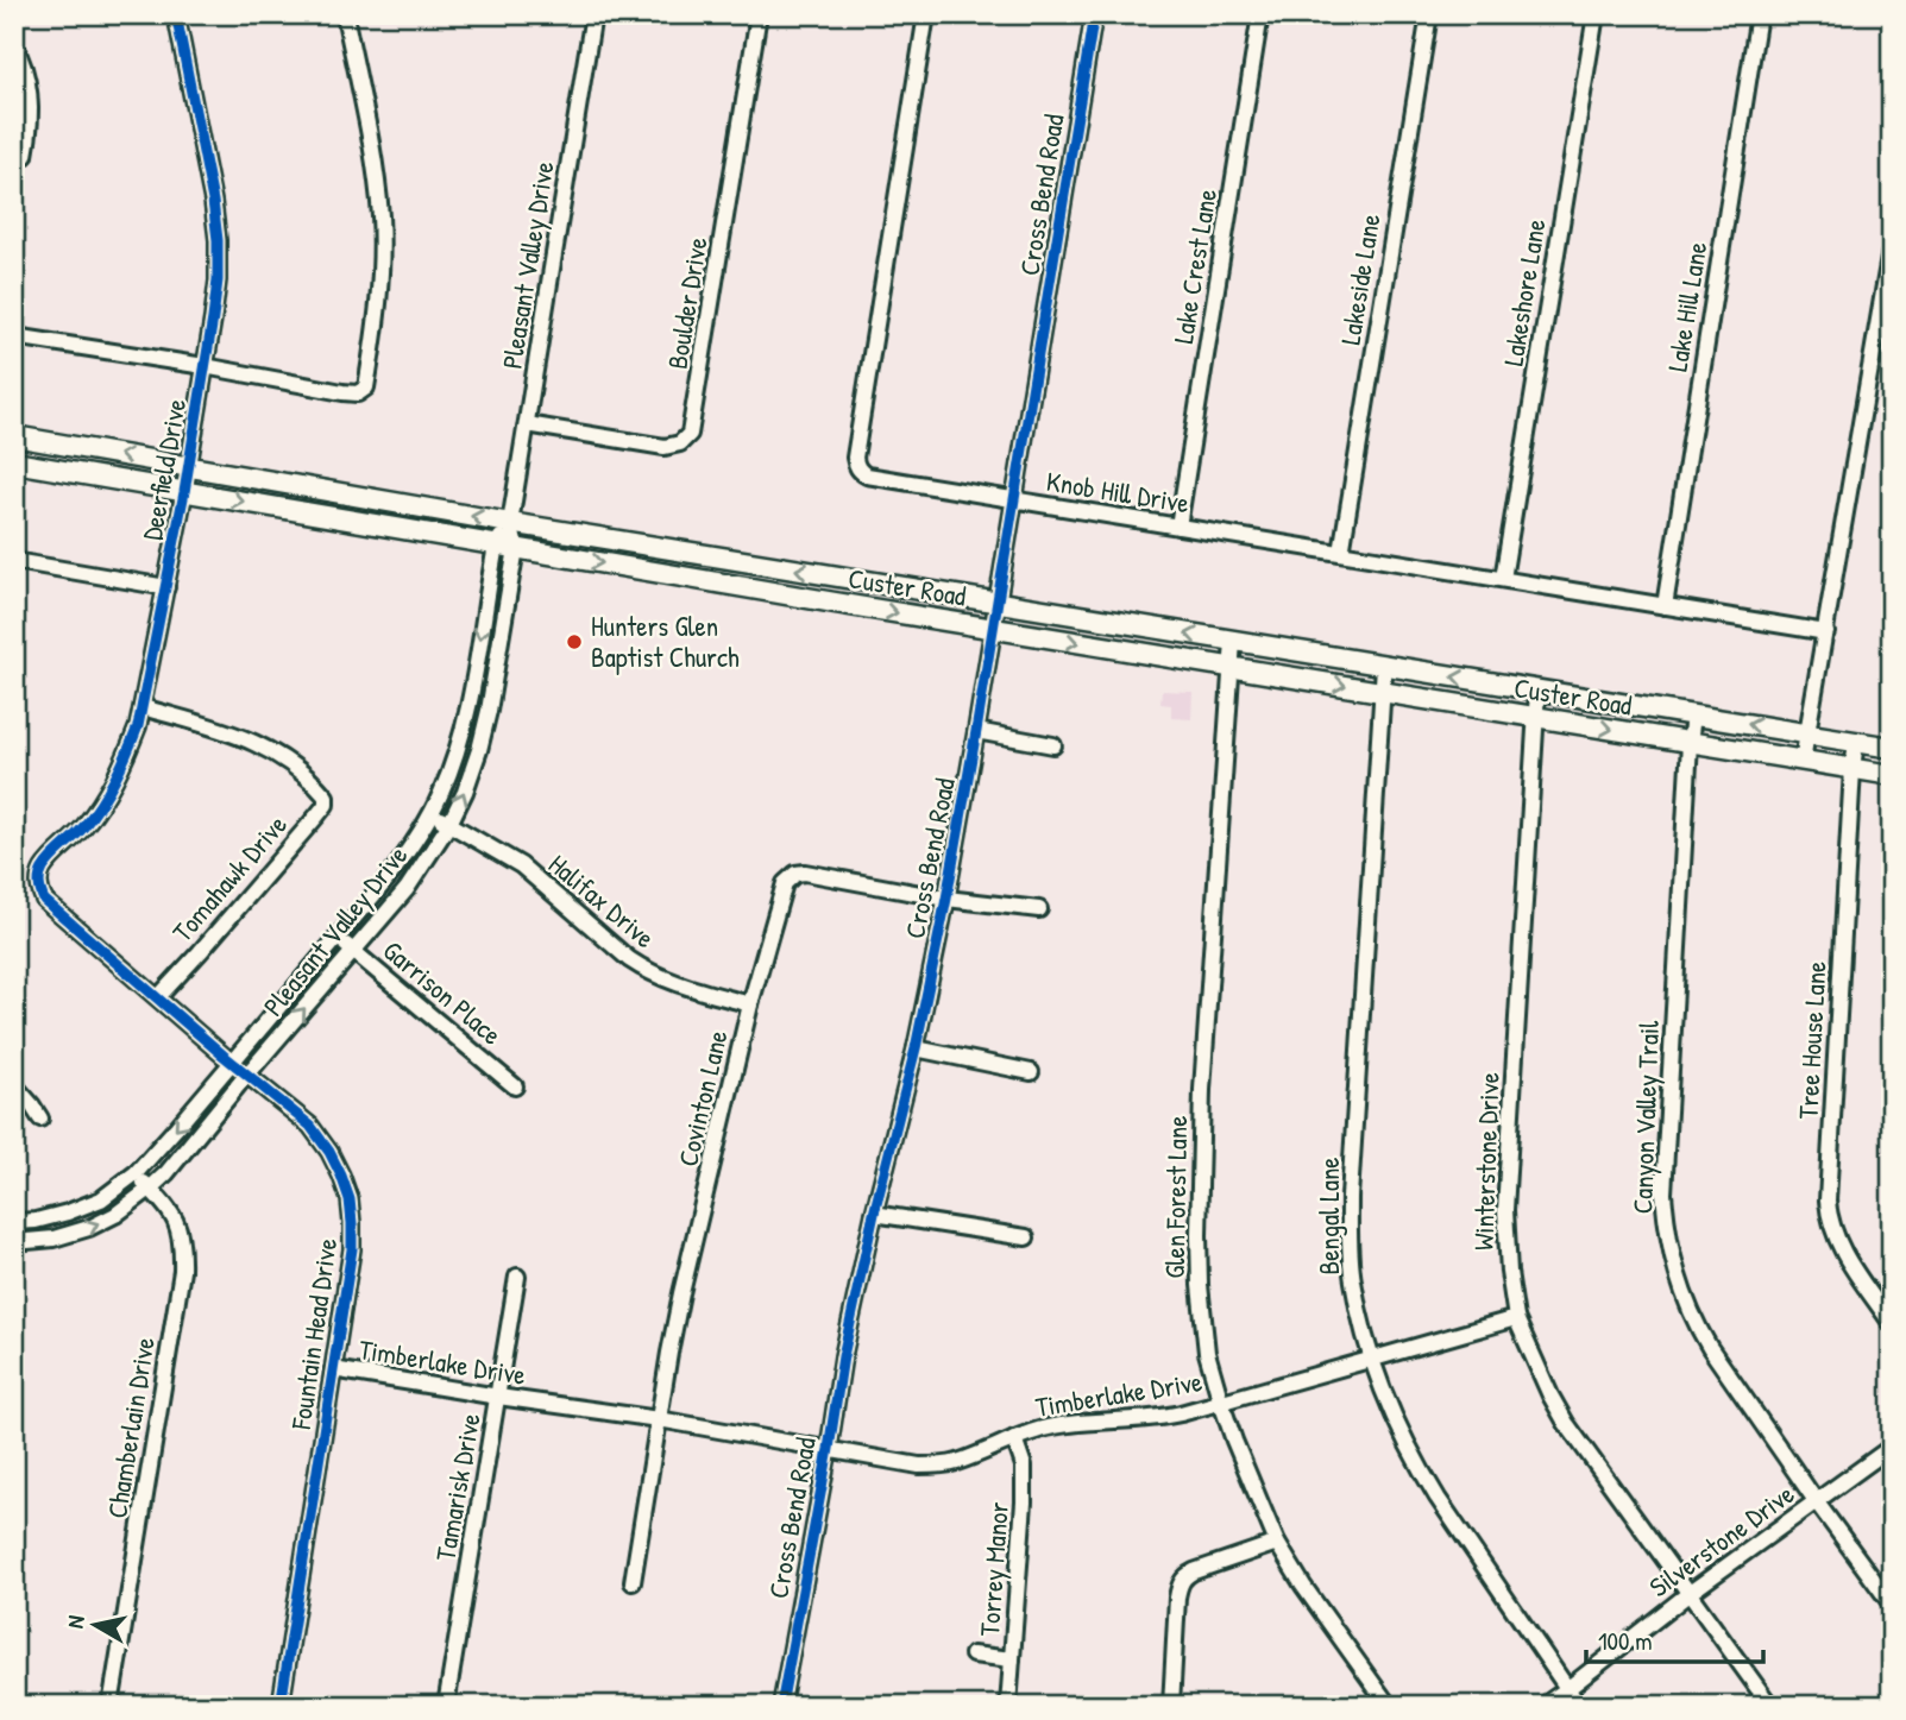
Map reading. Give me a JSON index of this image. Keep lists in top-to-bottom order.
{
  "streets": {
    "main road": ["Custer Road"],
    "street": [
      "Cross Bend Road",
      "Pleasant Valley Drive",
      "Lake Crest Lane",
      "Lakeside Lane",
      "Lakeshore Lane",
      "Boulder Drive",
      "Lake Hill Lane",
      "Deerfield Drive",
      "Knob Hill Drive",
      "Tomahawk Drive",
      "Halifax Drive",
      "Garrison Place",
      "Tree House Lane",
      "Covinton Lane",
      "Canyon Valley Trail",
      "Winterstone Drive",
      "Glen Forest Lane",
      "Bengal Lane",
      "Fountain Head Drive",
      "Timberlake Drive",
      "Chamberlain Drive",
      "Tamarisk Drive",
      "Silverstone Drive",
      "Torrey Manor"
    ]
  },
  "crossings": [
    ["Cross Bend Road", "Knob Hill Drive"],
    ["Cross Bend Road", "Custer Road"],
    ["Cross Bend Road", "Covinton Lane"],
    ["Cross Bend Road", "Timberlake Drive"],
    ["Pleasant Valley Drive", "Boulder Drive"],
    ["Pleasant Valley Drive", "Custer Road"],
    ["Pleasant Valley Drive", "Halifax Drive"],
    ["Pleasant Valley Drive", "Garrison Place"],
    ["Pleasant Valley Drive", "Fountain Head Drive"],
    ["Pleasant Valley Drive", "Chamberlain Drive"],
    ["Lake Crest Lane", "Knob Hill Drive"],
    ["Lakeside Lane", "Knob Hill Drive"],
    ["Lakeshore Lane", "Knob Hill Drive"],
    ["Lake Hill Lane", "Knob Hill Drive"],
    ["Deerfield Drive", "Custer Road"],
    ["Deerfield Drive", "Tomahawk Drive"],
    ["Deerfield Drive", "Fountain Head Drive"],
    ["Custer Road", "Tree House Lane"],
    ["Custer Road", "Canyon Valley Trail"],
    ["Custer Road", "Winterstone Drive"],
    ["Custer Road", "Glen Forest Lane"],
    ["Custer Road", "Bengal Lane"],
    ["Tomahawk Drive", "Fountain Head Drive"],
    ["Halifax Drive", "Covinton Lane"],
    ["Covinton Lane", "Timberlake Drive"],
    ["Canyon Valley Trail", "Silverstone Drive"],
    ["Winterstone Drive", "Timberlake Drive"],
    ["Winterstone Drive", "Silverstone Drive"],
    ["Glen Forest Lane", "Timberlake Drive"],
    ["Bengal Lane", "Timberlake Drive"],
    ["Bengal Lane", "Silverstone Drive"],
    ["Fountain Head Drive", "Timberlake Drive"],
    ["Timberlake Drive", "Tamarisk Drive"],
    ["Timberlake Drive", "Torrey Manor"]
  ],
  "places": ["Hunters Glen Baptist Church"],
  "scale_bar": "100 m",
  "north": "left"
}
